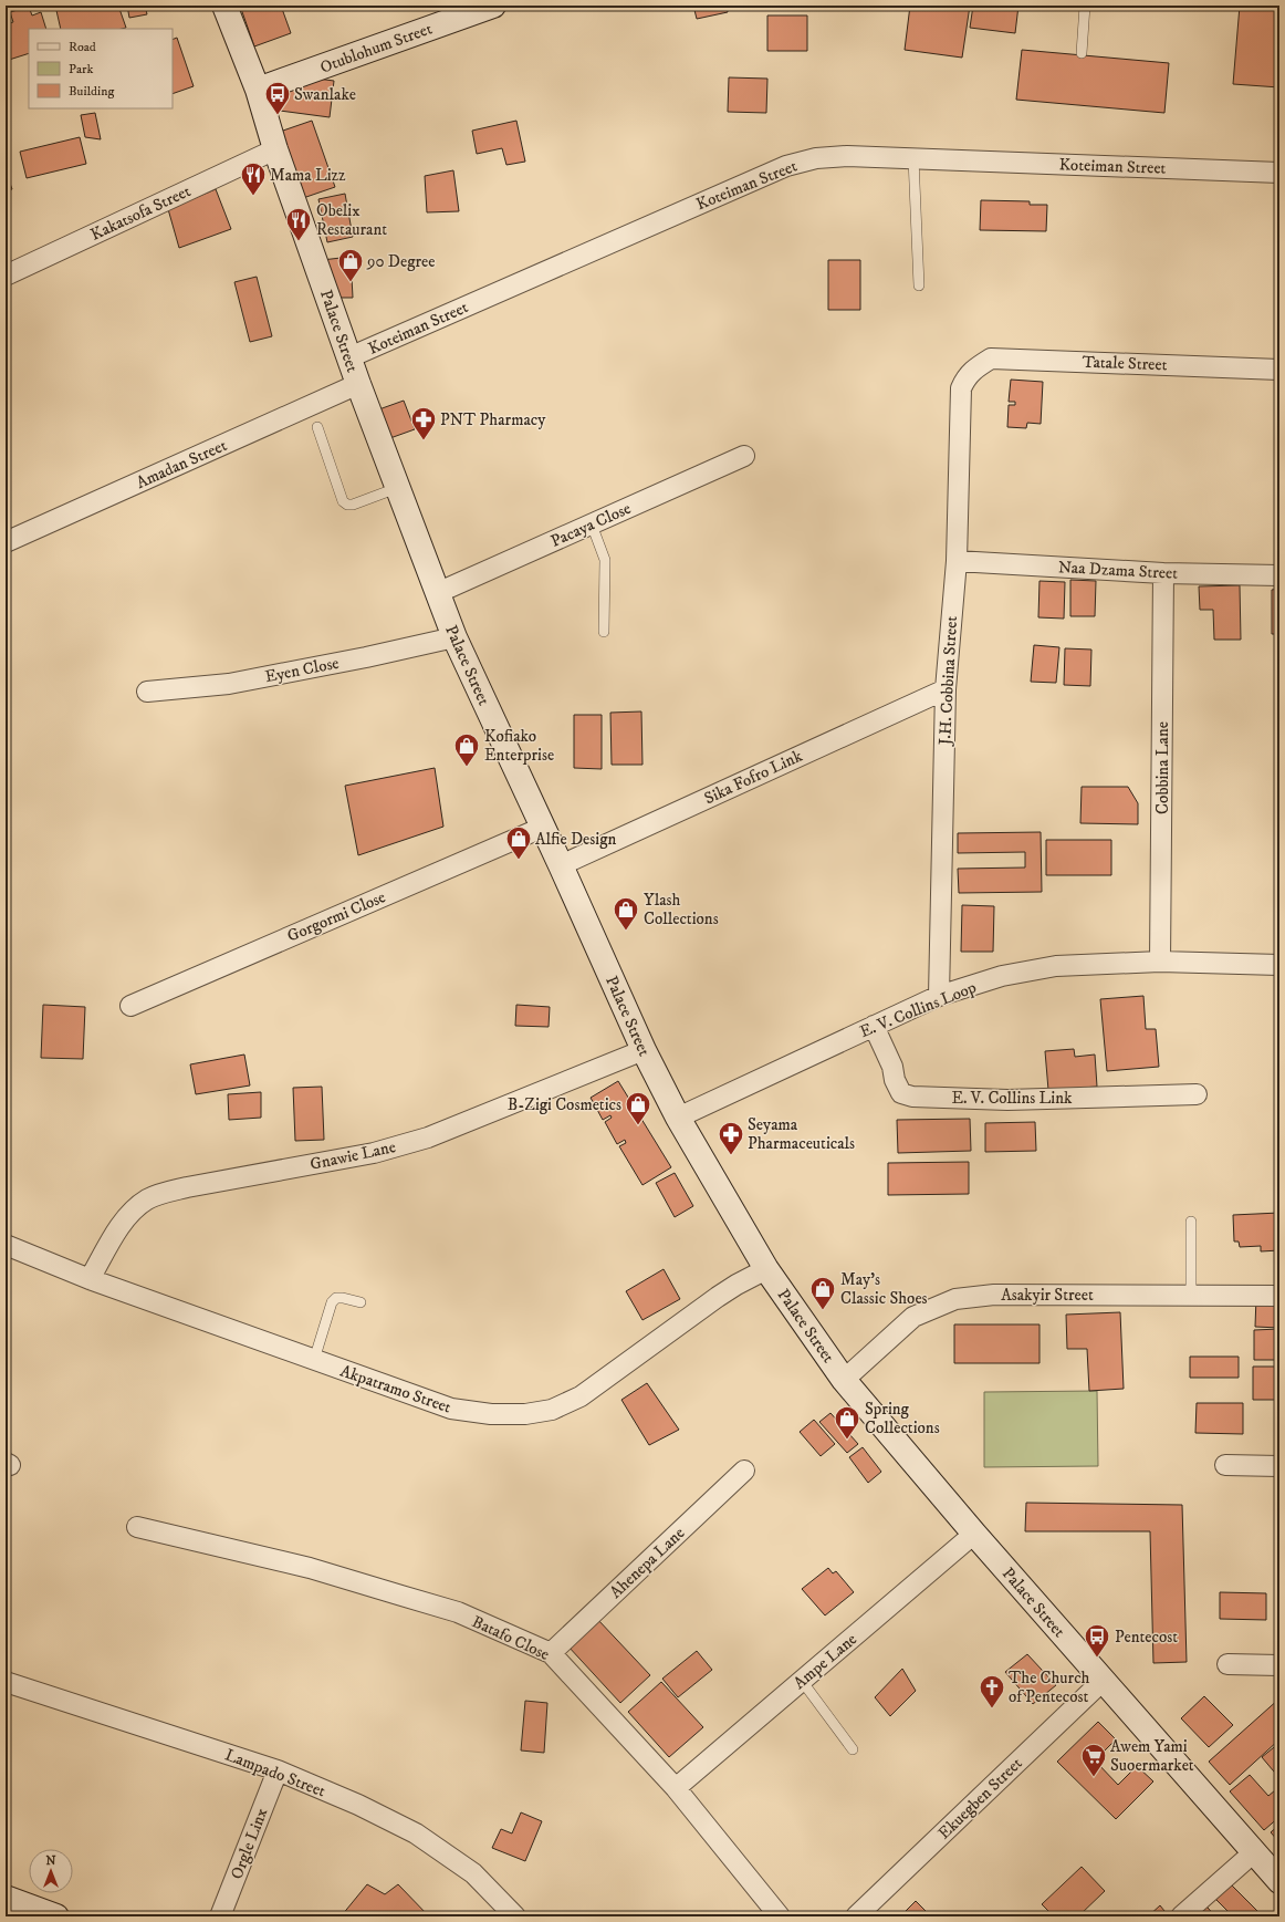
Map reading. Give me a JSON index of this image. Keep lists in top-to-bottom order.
{
  "streets": {
    "street": [
      "Otublohum Street",
      "Koteiman Street",
      "Kakatsofa Street",
      "Palace Street",
      "Tatale Street",
      "Amadan Street",
      "Pacaya Close",
      "Naa Dzama Street",
      "Eyen Close",
      "J.H. Cobbina Street",
      "Cobbina Lane",
      "Sika Fofro Link",
      "Gorgormi Close",
      "E. V. Collins Loop",
      "E. V. Collins Link",
      "Gnawie Lane",
      "Asakyir Street",
      "Akpatramo Street",
      "Ahenepa Lane",
      "Batafo Close",
      "Ampe Lane",
      "Lampado Street",
      "Ekuegben Street",
      "Orgle Linx"
    ]
  },
  "crossings": [
    ["Otublohum Street", "Palace Street"],
    ["Koteiman Street", "Palace Street"],
    ["Kakatsofa Street", "Palace Street"],
    ["Palace Street", "Amadan Street"],
    ["Palace Street", "Pacaya Close"],
    ["Palace Street", "Eyen Close"],
    ["Palace Street", "Sika Fofro Link"],
    ["Palace Street", "Gorgormi Close"],
    ["Palace Street", "E. V. Collins Loop"],
    ["Palace Street", "Gnawie Lane"],
    ["Palace Street", "Asakyir Street"],
    ["Palace Street", "Akpatramo Street"],
    ["Palace Street", "Ampe Lane"],
    ["Palace Street", "Ekuegben Street"],
    ["Tatale Street", "J.H. Cobbina Street"],
    ["Naa Dzama Street", "J.H. Cobbina Street"],
    ["Naa Dzama Street", "Cobbina Lane"],
    ["J.H. Cobbina Street", "Sika Fofro Link"],
    ["J.H. Cobbina Street", "E. V. Collins Loop"],
    ["Cobbina Lane", "E. V. Collins Loop"],
    ["E. V. Collins Loop", "E. V. Collins Link"],
    ["Gnawie Lane", "Akpatramo Street"],
    ["Ahenepa Lane", "Batafo Close"],
    ["Batafo Close", "Ampe Lane"],
    ["Lampado Street", "Orgle Linx"]
  ],
  "places": {
    "bus stop": ["Swanlake", "Pentecost"],
    "restaurant": ["Mama Lizz", "Obelix Restaurant"],
    "shop": [
      "90 Degree",
      "Kofiako Enterprise",
      "Alfie Design",
      "Ylash Collections",
      "B-Zigi Cosmetics",
      "May's Classic Shoes",
      "Spring Collections"
    ],
    "pharmacy": ["PNT Pharmacy", "Seyama Pharmaceuticals"],
    "church": ["The Church of Pentecost"],
    "supermarket": ["Awem Yami Suoermarket"]
  },
  "legend": ["Road", "Park", "Building"],
  "north": "top"
}
